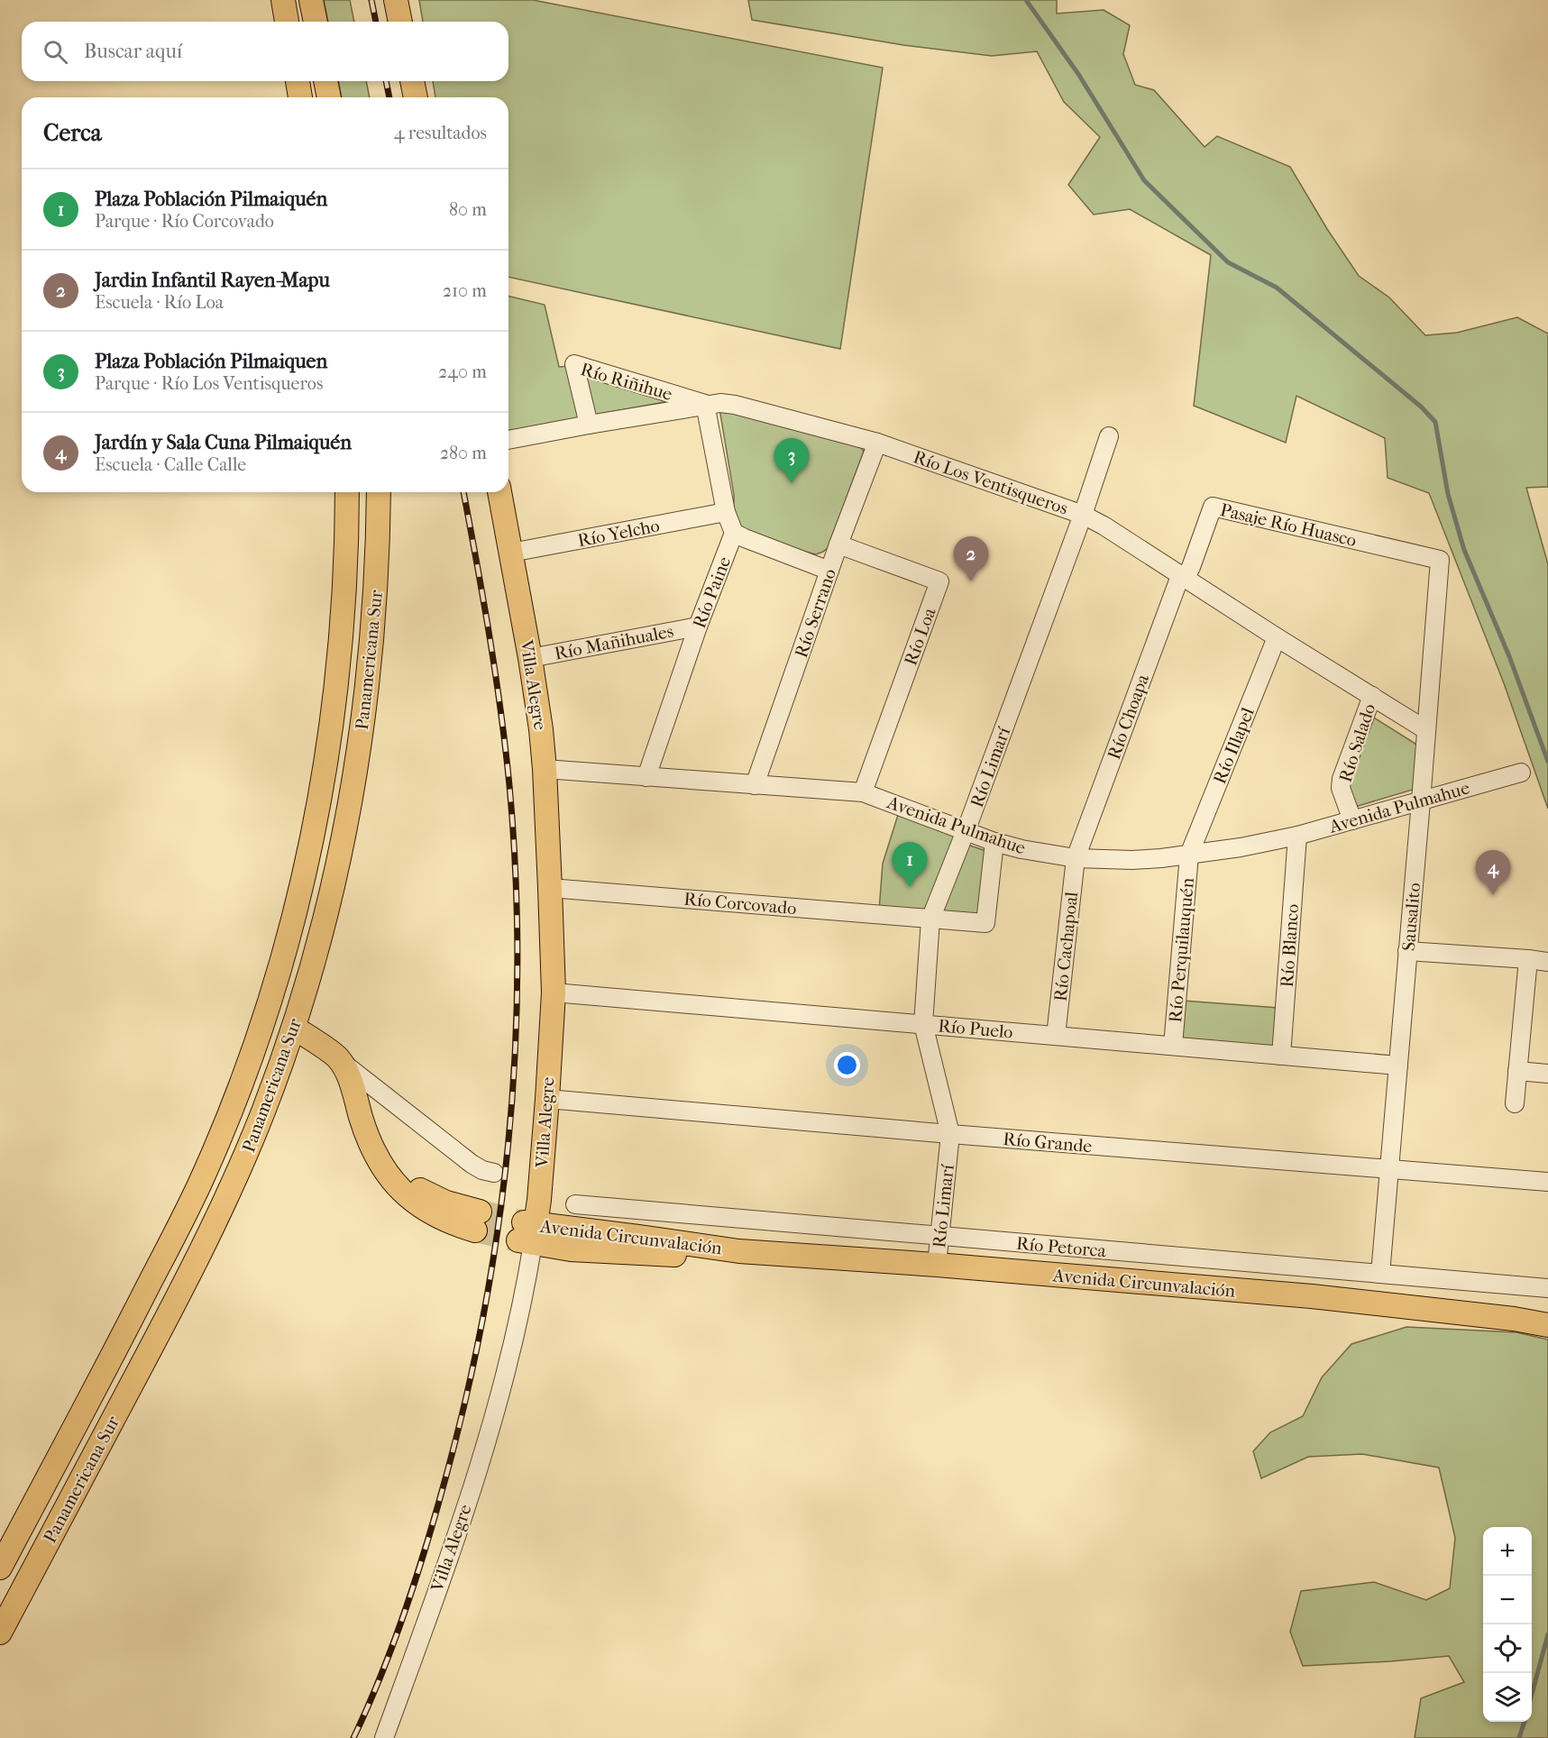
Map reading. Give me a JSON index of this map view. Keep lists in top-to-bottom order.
{
  "streets": {
    "main road": ["Panamericana Sur", "Villa Alegre", "Avenida Circunvalación"],
    "street": [
      "Río Riñihue",
      "Río Los Ventisqueros",
      "Pasaje Río Huasco",
      "Río Yelcho",
      "Río Paine",
      "Río Serrano",
      "Río Loa",
      "Río Mañihuales",
      "Río Choapa",
      "Río Salado",
      "Río Illapel",
      "Río Limarí",
      "Avenida Pulmahue",
      "Río Corcovado",
      "Sausalito",
      "Río Blanco",
      "Río Cachapoal",
      "Río Perquilauquén",
      "Río Puelo",
      "Río Grande",
      "Río Petorca"
    ]
  },
  "crossings": [
    ["Río Riñihue", "Río Los Ventisqueros"],
    ["Río Riñihue", "Río Paine"],
    ["Río Los Ventisqueros", "Pasaje Río Huasco"],
    ["Río Los Ventisqueros", "Río Paine"],
    ["Río Los Ventisqueros", "Río Serrano"],
    ["Río Los Ventisqueros", "Río Choapa"],
    ["Río Los Ventisqueros", "Río Salado"],
    ["Río Los Ventisqueros", "Río Illapel"],
    ["Río Los Ventisqueros", "Río Limarí"],
    ["Río Los Ventisqueros", "Sausalito"],
    ["Pasaje Río Huasco", "Río Choapa"],
    ["Pasaje Río Huasco", "Sausalito"],
    ["Río Yelcho", "Río Paine"],
    ["Río Yelcho", "Villa Alegre"],
    ["Río Paine", "Río Mañihuales"],
    ["Río Paine", "Avenida Pulmahue"],
    ["Río Serrano", "Río Loa"],
    ["Río Serrano", "Avenida Pulmahue"],
    ["Río Loa", "Avenida Pulmahue"],
    ["Río Mañihuales", "Villa Alegre"],
    ["Villa Alegre", "Avenida Pulmahue"],
    ["Villa Alegre", "Río Corcovado"],
    ["Villa Alegre", "Río Puelo"],
    ["Villa Alegre", "Río Grande"],
    ["Villa Alegre", "Avenida Circunvalación"],
    ["Río Choapa", "Avenida Pulmahue"],
    ["Río Choapa", "Río Cachapoal"],
    ["Río Salado", "Avenida Pulmahue"],
    ["Río Illapel", "Avenida Pulmahue"],
    ["Río Illapel", "Río Perquilauquén"],
    ["Río Limarí", "Avenida Pulmahue"],
    ["Río Limarí", "Río Corcovado"],
    ["Río Limarí", "Río Puelo"],
    ["Río Limarí", "Río Grande"],
    ["Río Limarí", "Avenida Circunvalación"],
    ["Río Limarí", "Río Petorca"],
    ["Avenida Pulmahue", "Río Corcovado"],
    ["Avenida Pulmahue", "Sausalito"],
    ["Avenida Pulmahue", "Río Blanco"],
    ["Avenida Pulmahue", "Río Cachapoal"],
    ["Avenida Pulmahue", "Río Perquilauquén"],
    ["Sausalito", "Río Puelo"],
    ["Sausalito", "Río Grande"],
    ["Sausalito", "Río Petorca"],
    ["Río Blanco", "Río Puelo"],
    ["Río Cachapoal", "Río Puelo"],
    ["Río Perquilauquén", "Río Puelo"]
  ],
  "page": {
    "search": "Buscar aquí",
    "heading": ["Cerca", "4 resultados"],
    "list": [
      {
        "mark": "1",
        "name": "Plaza Población Pilmaiquén",
        "note": "Parque · Río Corcovado",
        "value": "80 m"
      },
      {
        "mark": "2",
        "name": "Jardin Infantil Rayen-Mapu",
        "note": "Escuela · Río Loa",
        "value": "210 m"
      },
      {
        "mark": "3",
        "name": "Plaza Población Pilmaiquen",
        "note": "Parque · Río Los Ventisqueros",
        "value": "240 m"
      },
      {
        "mark": "4",
        "name": "Jardín y Sala Cuna Pilmaiquén",
        "note": "Escuela · Calle Calle",
        "value": "280 m"
      }
    ],
    "pins": [
      "3",
      "2",
      "1",
      "4"
    ],
    "map_buttons": ["+", "−"]
  }
}
